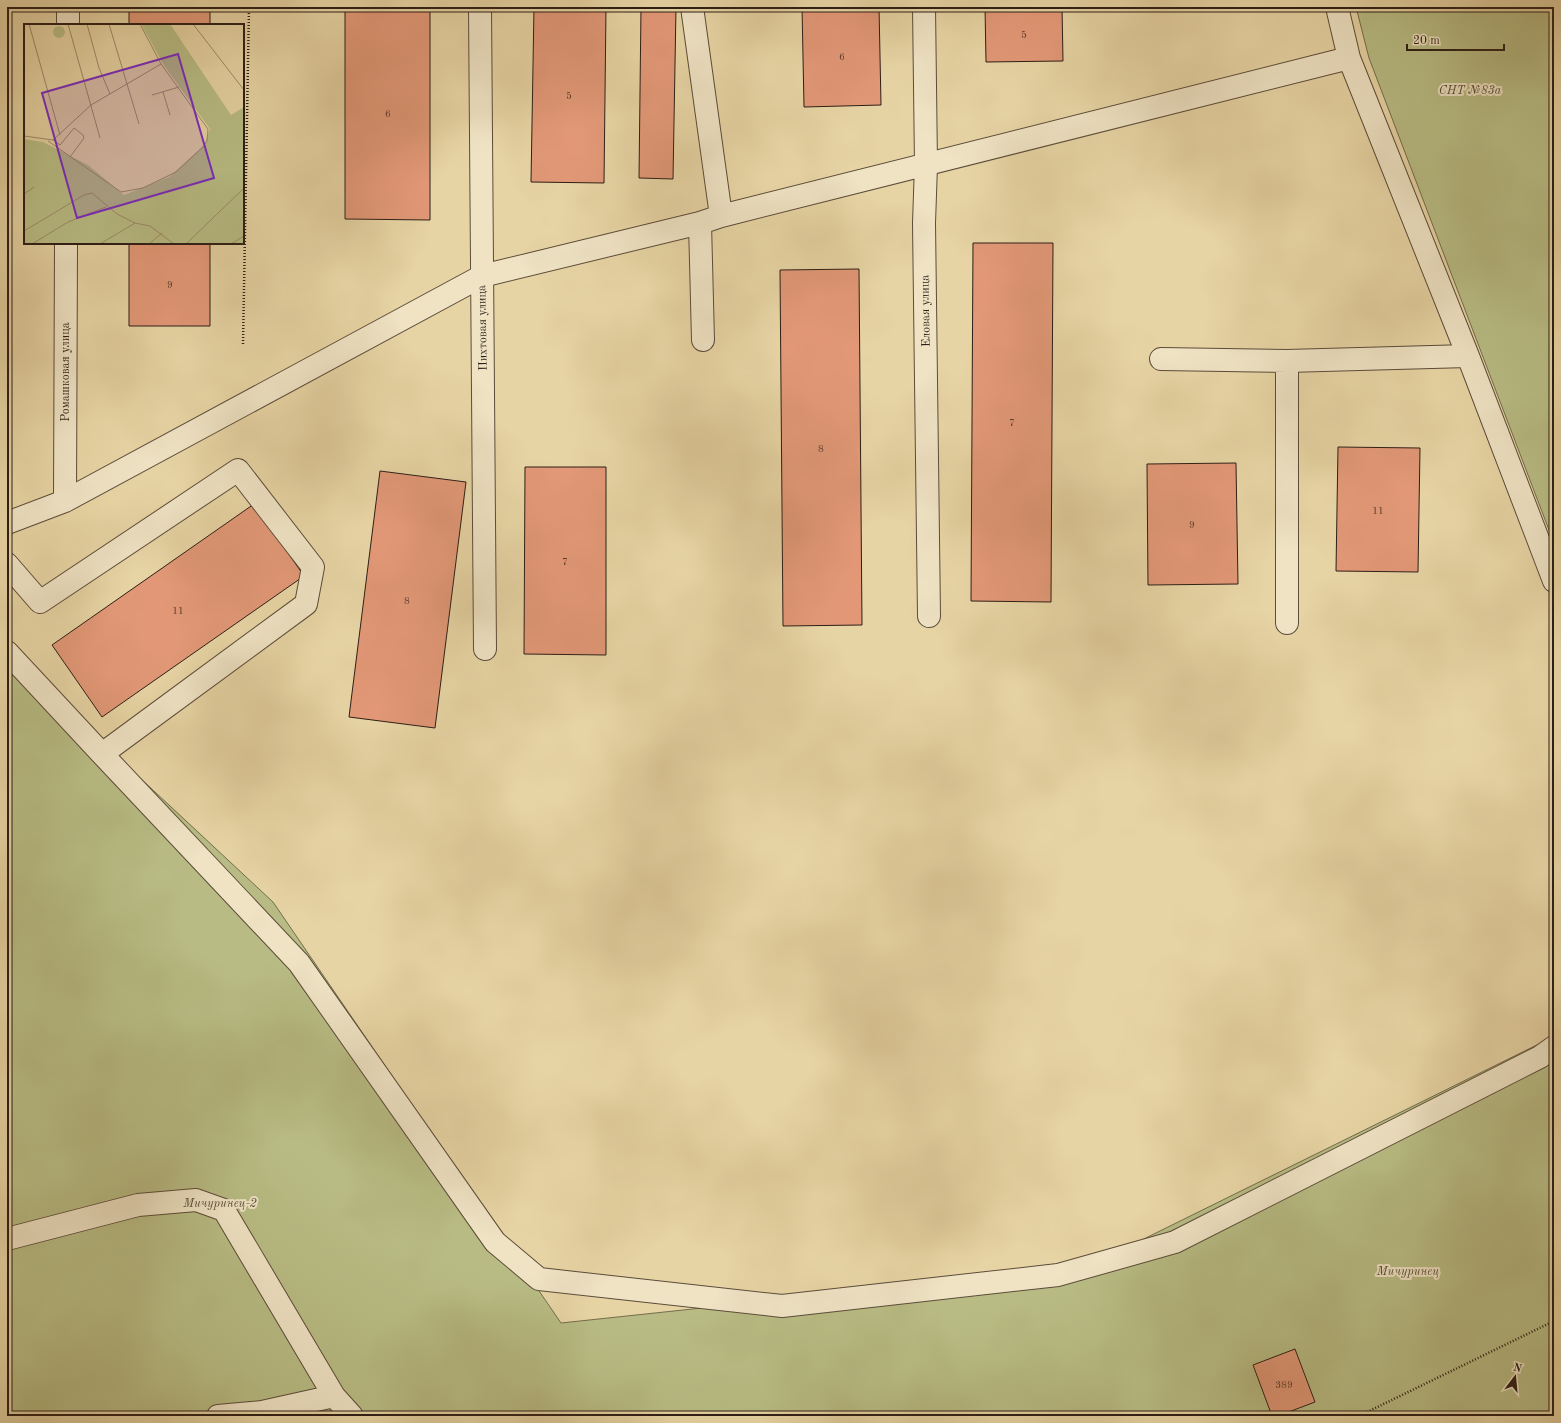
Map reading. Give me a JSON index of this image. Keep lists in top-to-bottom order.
{
  "streets": {
    "street": ["Еловая улица", "Пихтовая улица", "Ромашковая улица"]
  },
  "parks": ["СНТ №83а", "Мичуринец-2", "Мичуринец"],
  "house_numbers": [
    "5",
    "6",
    "5",
    "6",
    "9",
    "7",
    "8",
    "11",
    "9",
    "7",
    "8",
    "11",
    "389"
  ],
  "scale_bar": "20 m",
  "north": "top"
}
